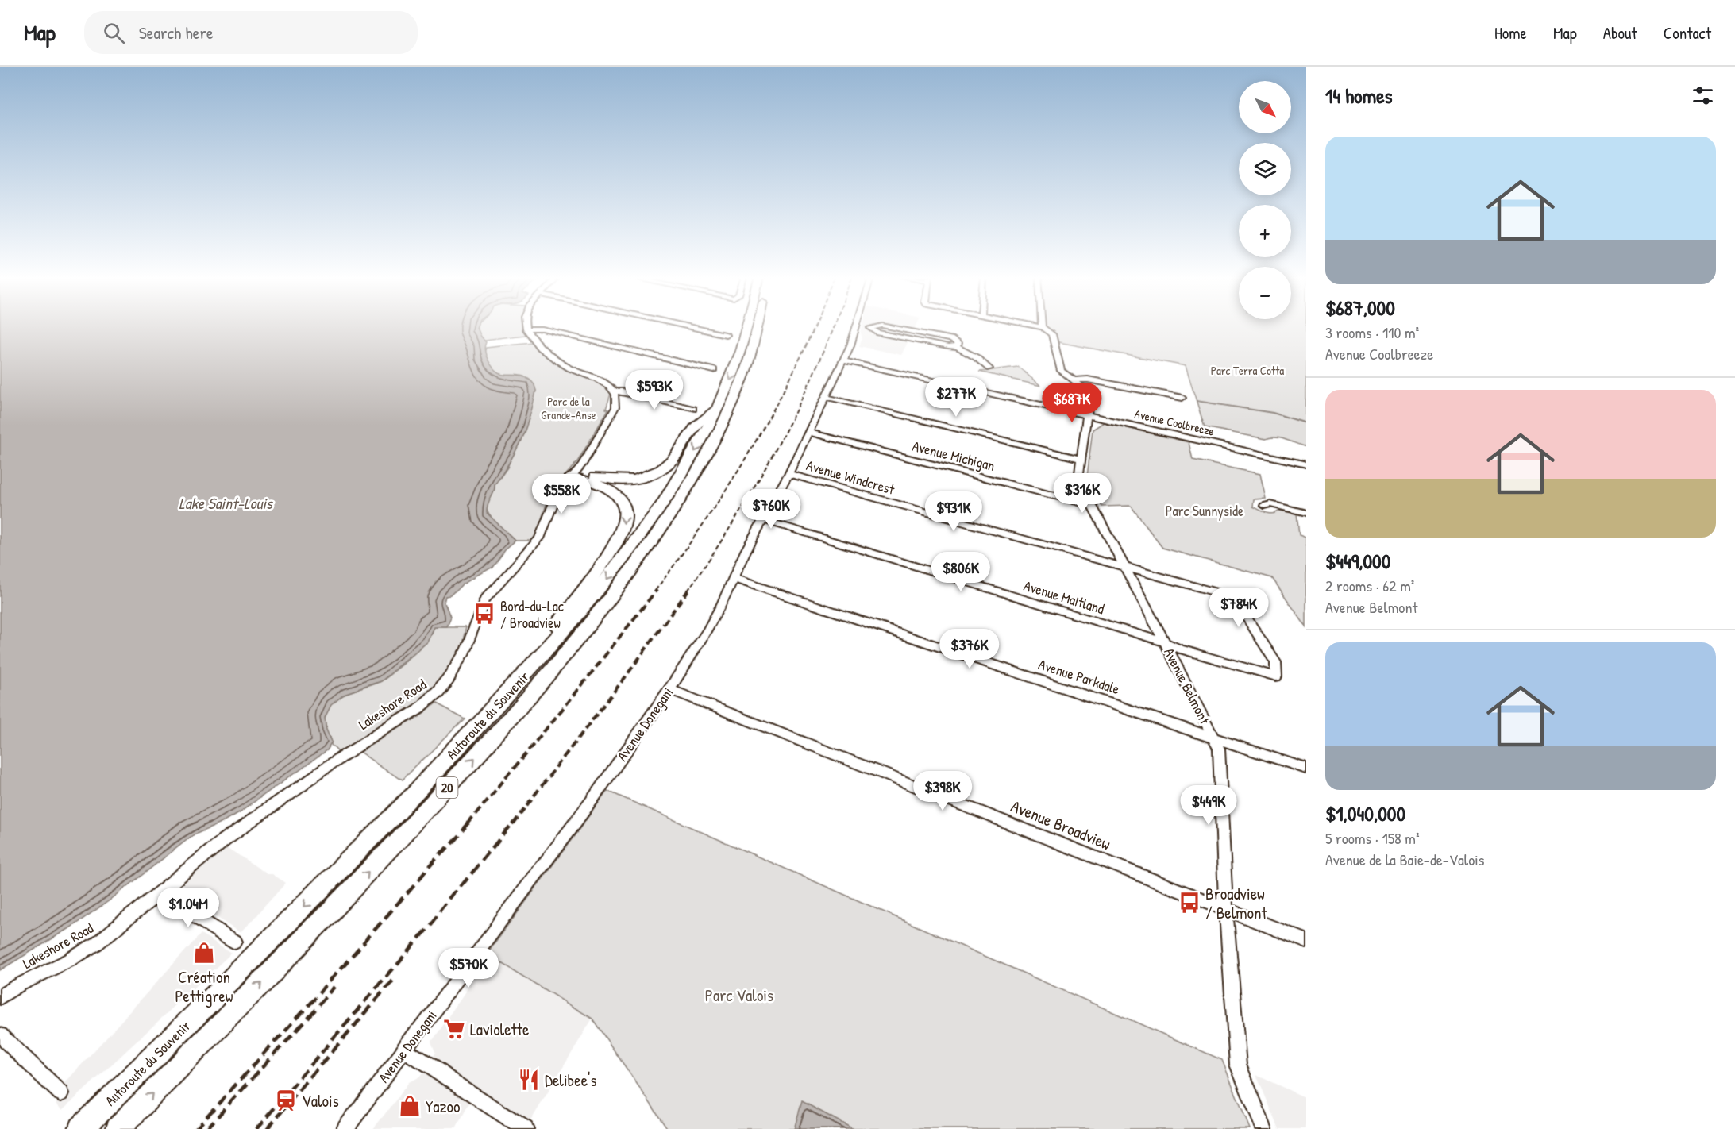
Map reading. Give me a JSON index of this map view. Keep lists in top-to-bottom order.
{
  "streets": {
    "highway": ["Autoroute du Souvenir", "20"],
    "street": [
      "Avenue Coolbreeze",
      "Avenue Michigan",
      "Avenue Windcrest",
      "Avenue Maitland",
      "Avenue Parkdale",
      "Avenue Belmont",
      "Lakeshore Road",
      "Avenue Donegani",
      "Avenue Broadview"
    ]
  },
  "crossings": [
    ["Avenue Coolbreeze", "Avenue Belmont"],
    ["Avenue Coolbreeze", "Avenue Donegani"],
    ["Avenue Michigan", "Avenue Belmont"],
    ["Avenue Michigan", "Avenue Donegani"],
    ["Avenue Windcrest", "Avenue Maitland"],
    ["Avenue Windcrest", "Avenue Belmont"],
    ["Avenue Windcrest", "Avenue Donegani"],
    ["Avenue Maitland", "Avenue Belmont"],
    ["Avenue Maitland", "Avenue Donegani"],
    ["Avenue Parkdale", "Avenue Belmont"],
    ["Avenue Parkdale", "Avenue Donegani"],
    ["Avenue Belmont", "Avenue Broadview"],
    ["Avenue Donegani", "Avenue Broadview"]
  ],
  "water": ["Lake Saint-Louis"],
  "parks": [
    "Parc Terra Cotta",
    "Parc de la Grande-Anse",
    "Parc Sunnyside",
    "Parc Valois"
  ],
  "places": {
    "bus stop": ["Bord-du-Lac / Broadview", "Broadview / Belmont"],
    "shop": ["Création Pettigrew", "Yazoo"],
    "supermarket": ["Laviolette"],
    "restaurant": ["Delibee's"],
    "station": ["Valois"]
  },
  "north": "bottom right",
  "page": {
    "header": "Map",
    "search": "Search here",
    "nav": [
      "Home",
      "Map",
      "About",
      "Contact"
    ],
    "heading": "14 homes",
    "map_buttons": ["+", "−"],
    "list": [
      {
        "name": "$687,000",
        "note": "3 rooms · 110 m² · Avenue Coolbreeze"
      },
      {
        "name": "$449,000",
        "note": "2 rooms · 62 m² · Avenue Belmont"
      },
      {
        "name": "$1,040,000",
        "note": "5 rooms · 158 m² · Avenue de la Baie-de-Valois"
      }
    ],
    "price": [
      "$593K",
      "$277K",
      "$687K",
      "$316K",
      "$558K",
      "$760K",
      "$931K",
      "$806K",
      "$784K",
      "$376K",
      "$398K",
      "$449K",
      "$1.04M",
      "$570K"
    ]
  }
}
